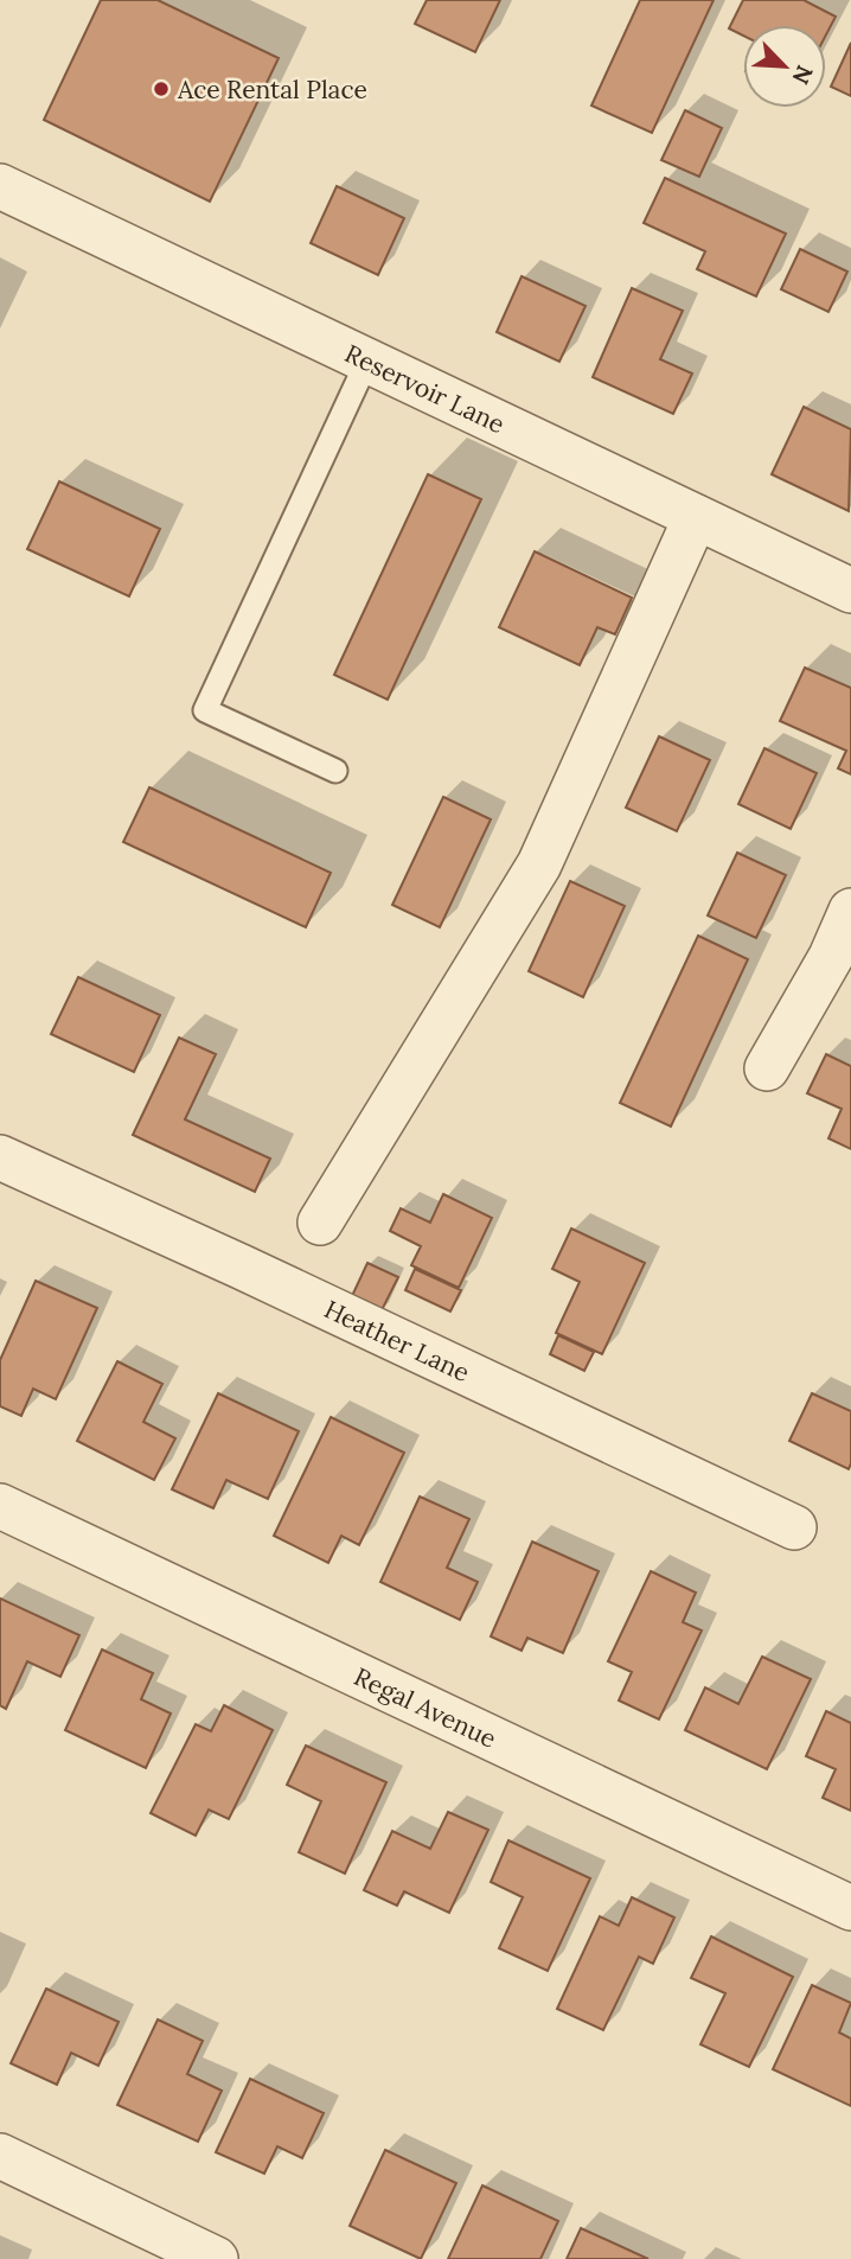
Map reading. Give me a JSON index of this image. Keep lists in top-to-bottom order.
{
  "streets": {
    "street": ["Reservoir Lane", "Heather Lane", "Regal Avenue"]
  },
  "places": ["Ace Rental Place"],
  "north": "bottom right"
}
